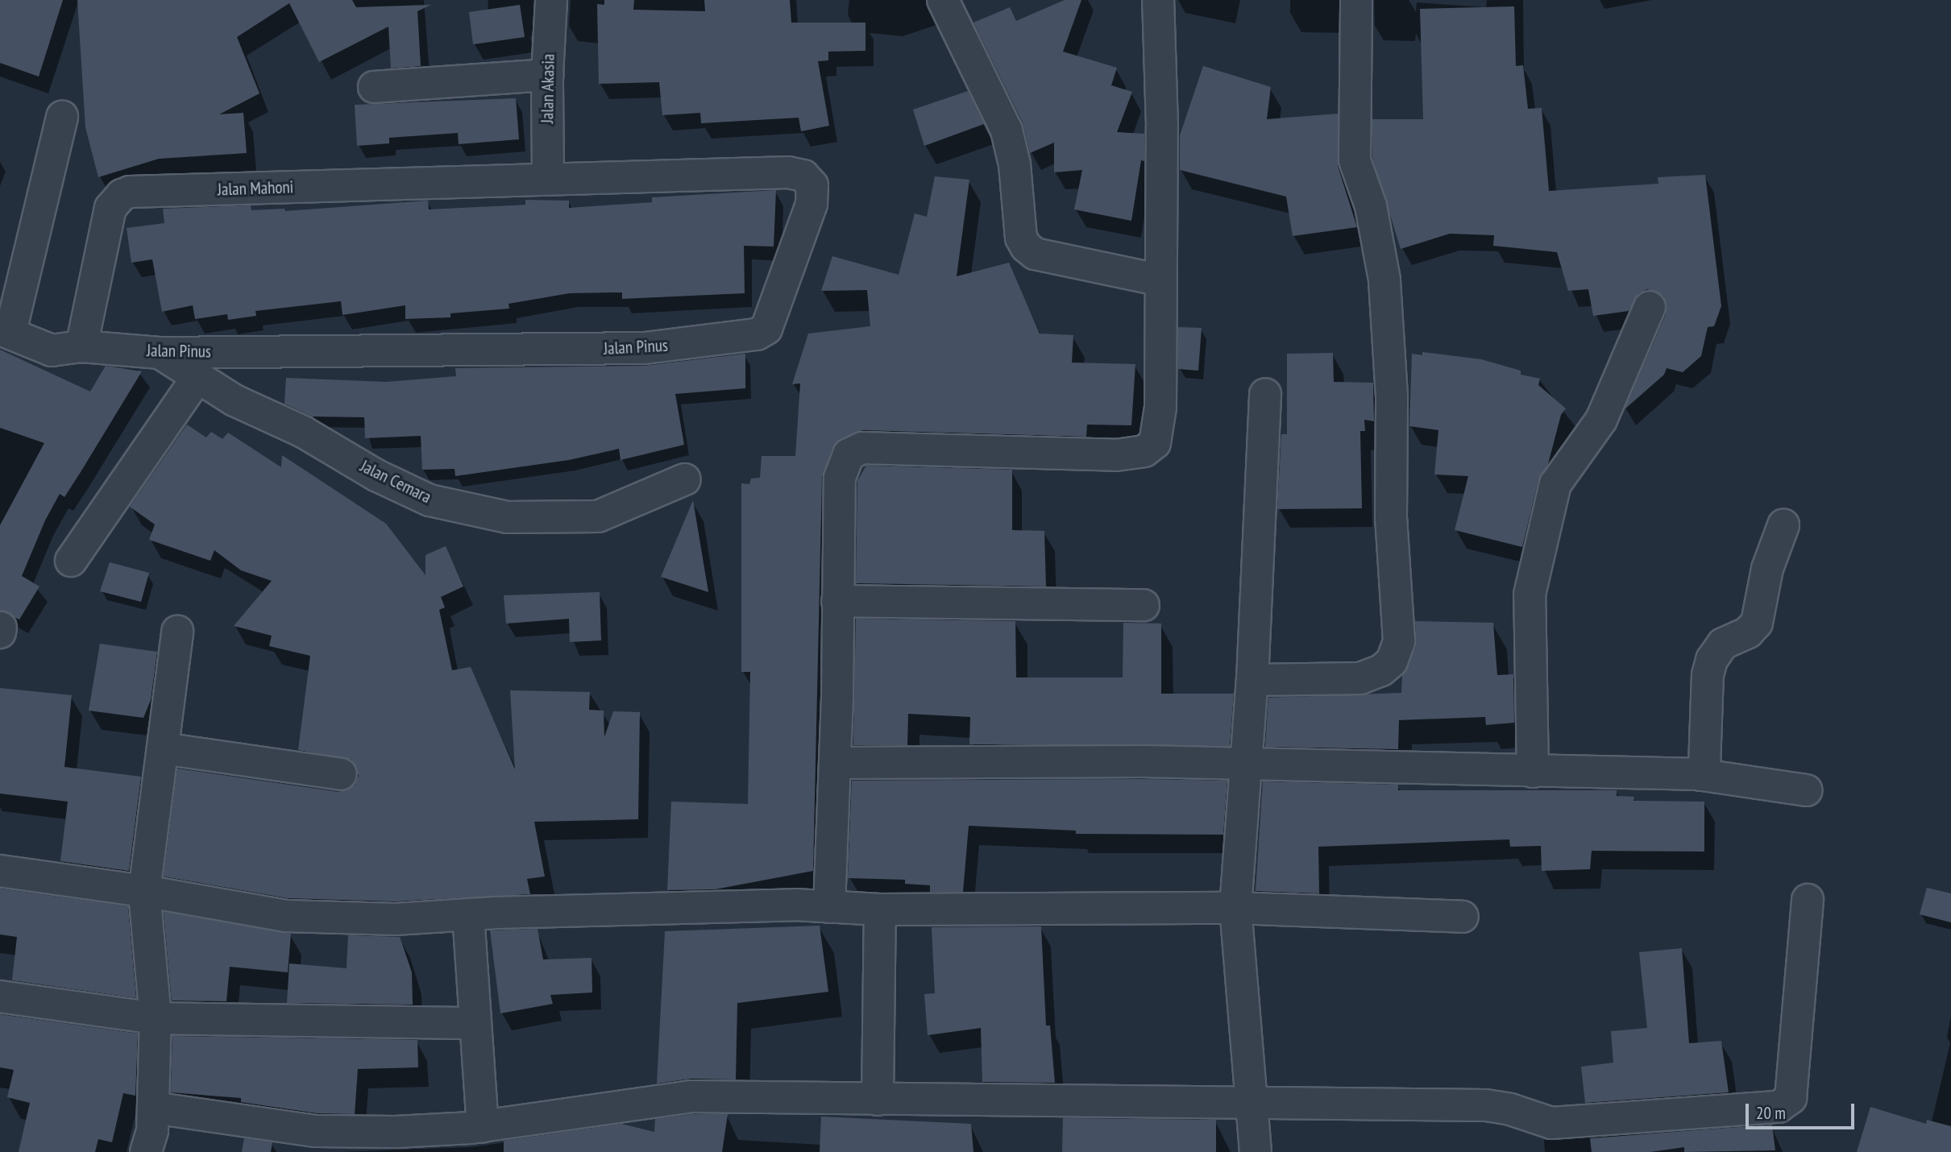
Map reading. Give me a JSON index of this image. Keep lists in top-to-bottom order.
{
  "streets": {
    "street": [
      "Jalan Akasia",
      "Jalan Mahoni",
      "Jalan Pinus",
      "Jalan Cemara"
    ]
  },
  "crossings": [
    ["Jalan Akasia", "Jalan Mahoni"],
    ["Jalan Akasia", "Jalan Pinus"],
    ["Jalan Mahoni", "Jalan Pinus"],
    ["Jalan Pinus", "Jalan Cemara"]
  ],
  "scale_bar": "20 m"
}
